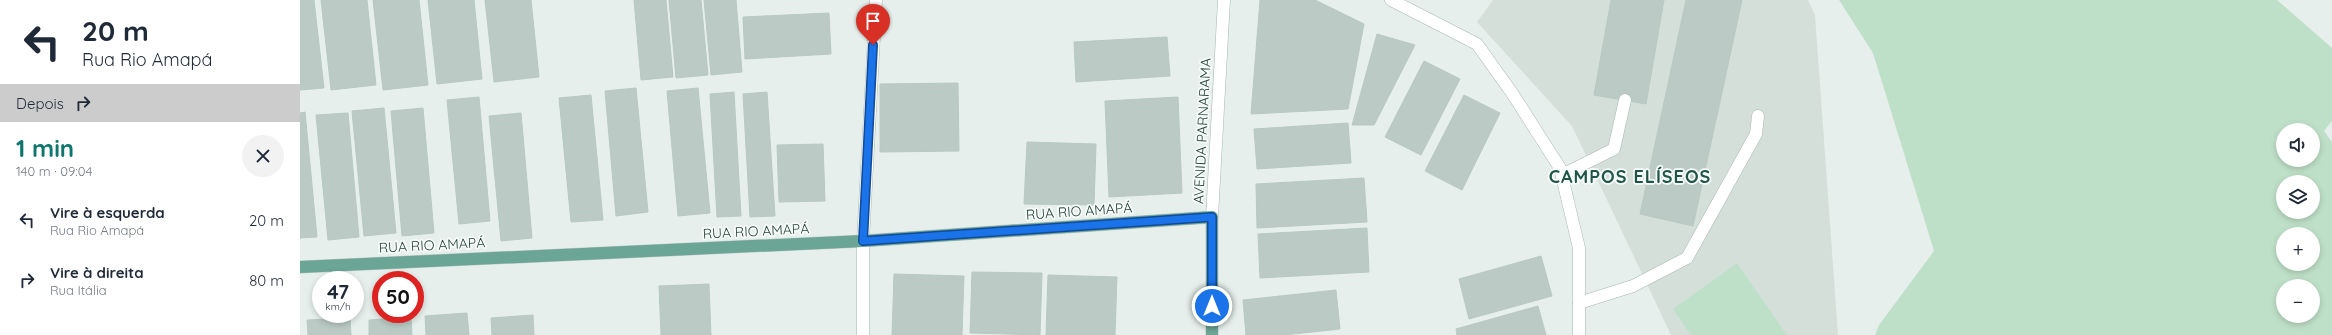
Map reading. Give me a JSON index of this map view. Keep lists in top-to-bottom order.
{
  "streets": {
    "main road": ["AVENIDA PARNARAMA", "RUA RIO AMAPÁ"]
  },
  "crossings": [
    ["AVENIDA PARNARAMA", "RUA RIO AMAPÁ"]
  ],
  "districts": ["CAMPOS ELÍSEOS"],
  "page": {
    "turn": ["20 m", "Rua Rio Amapá"],
    "then": "Depois",
    "heading": ["1 min", "140 m · 09:04"],
    "map_buttons": ["+", "−"],
    "list": [
      {
        "name": "Vire à esquerda",
        "note": "Rua Rio Amapá",
        "value": "20 m"
      },
      {
        "name": "Vire à direita",
        "note": "Rua Itália",
        "value": "80 m"
      }
    ],
    "speed": "47 km/h",
    "limit": "50"
  }
}
